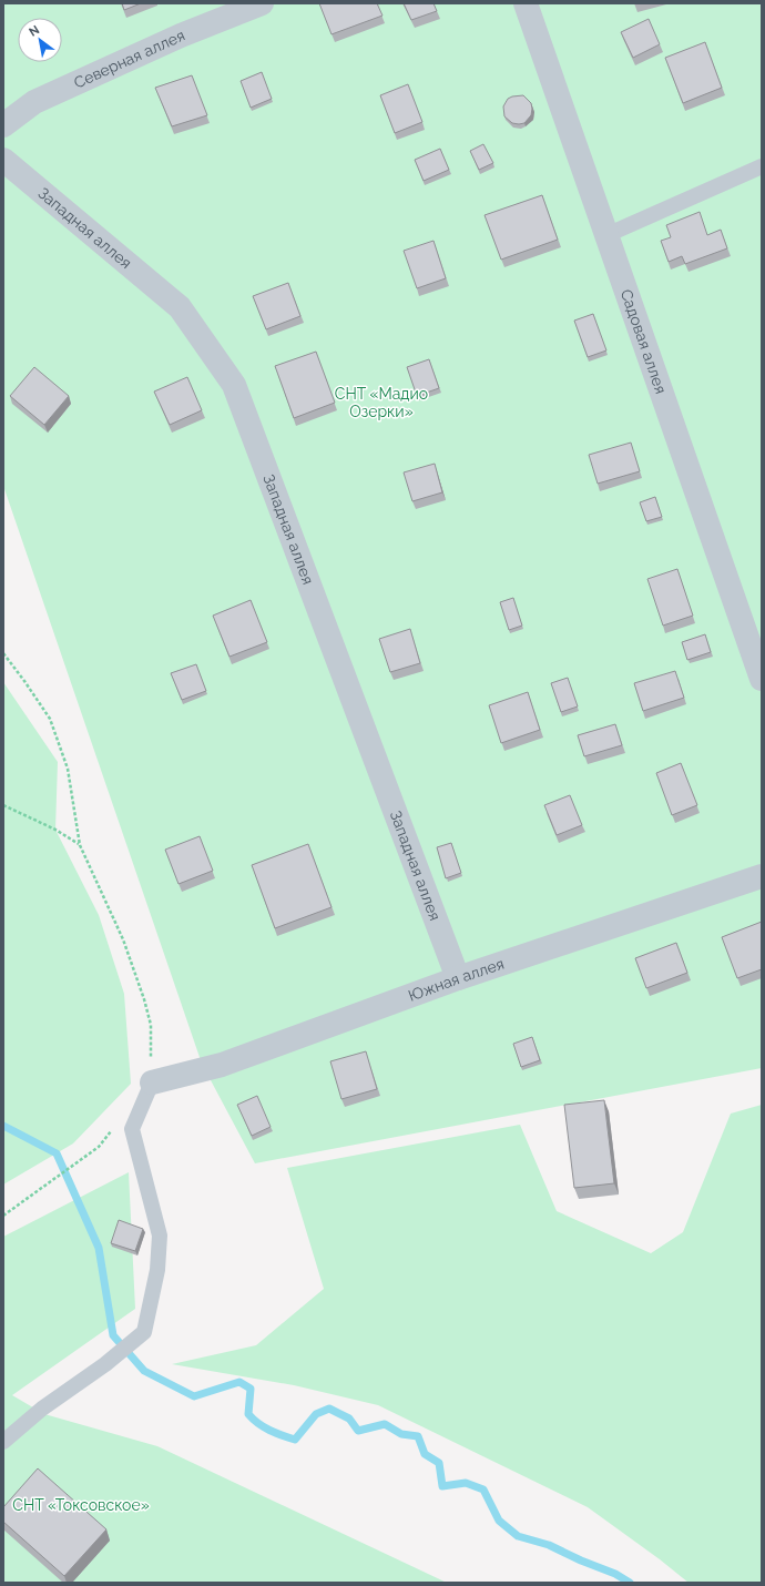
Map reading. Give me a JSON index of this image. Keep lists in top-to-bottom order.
{
  "streets": {
    "street": [
      "Северная аллея",
      "Западная аллея",
      "Садовая аллея",
      "Южная аллея"
    ]
  },
  "crossings": [
    ["Западная аллея", "Южная аллея"]
  ],
  "parks": ["СНТ «Мадио Озерки»", "СНТ «Токсовское»"],
  "north": "top left"
}
